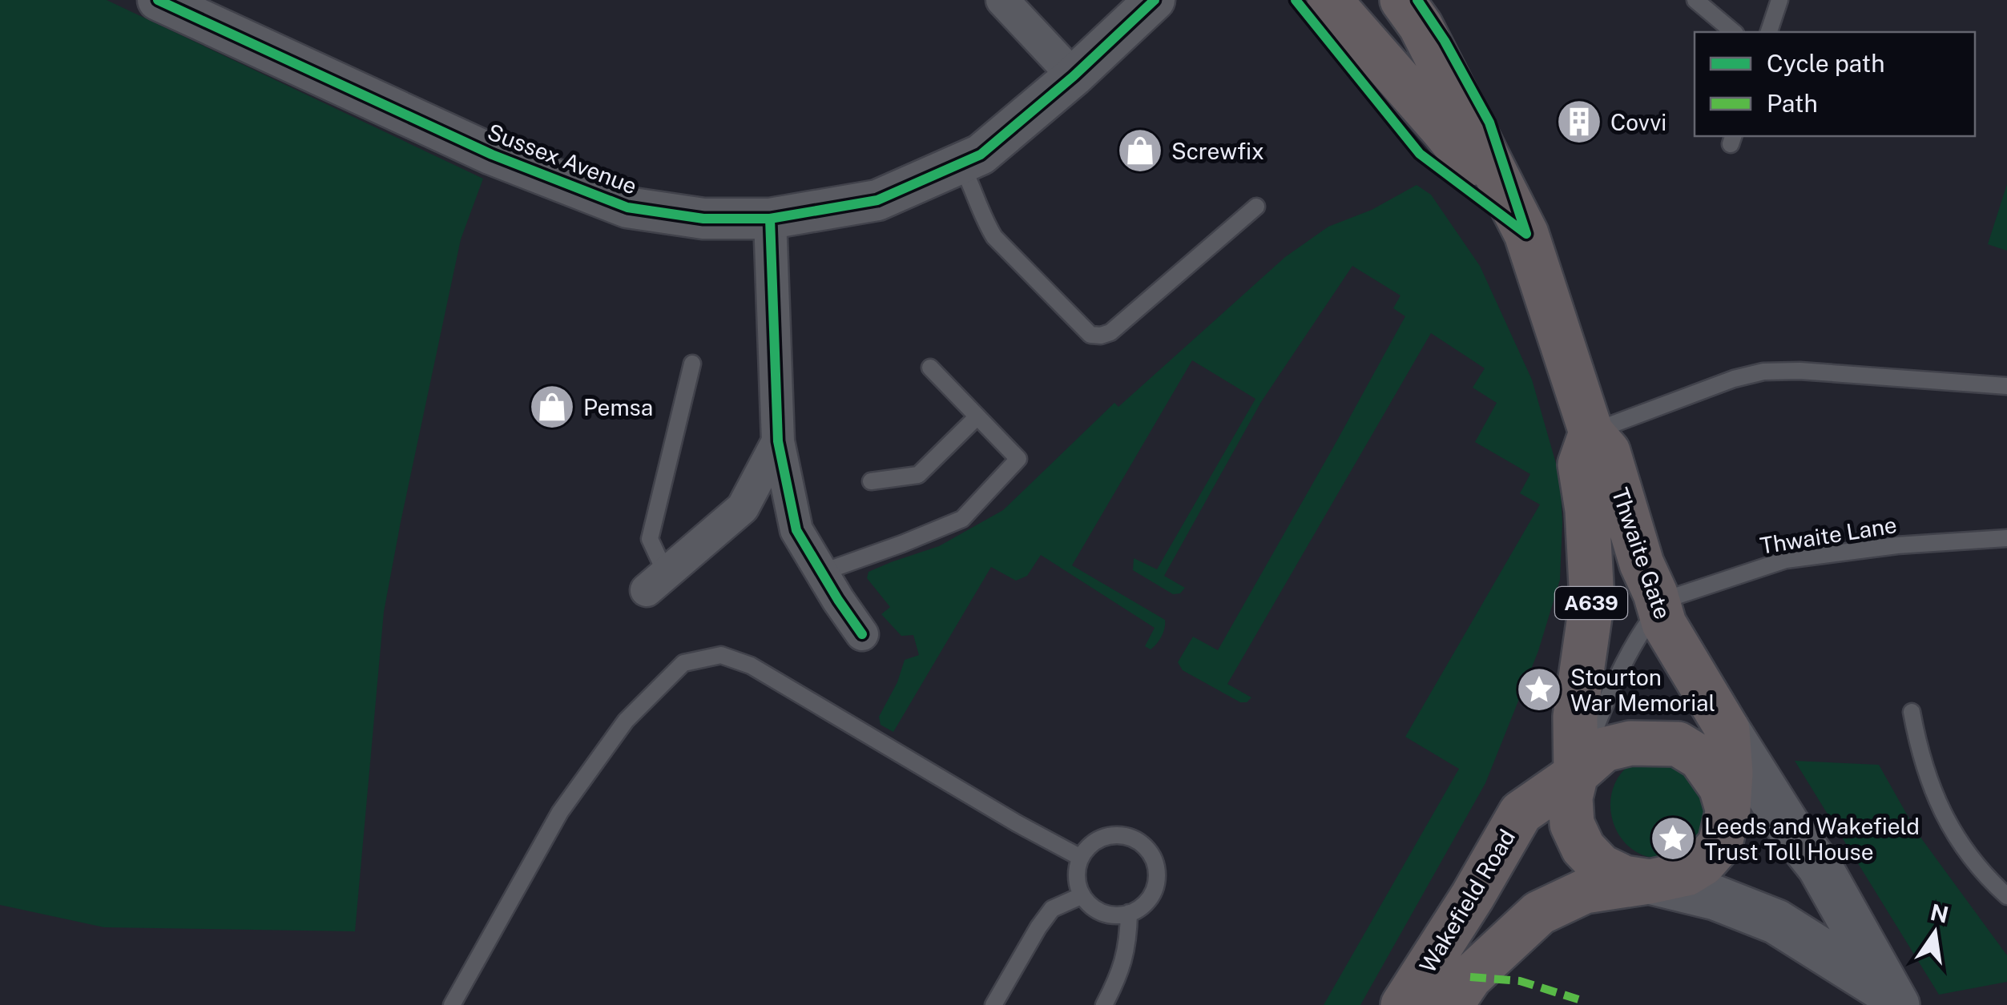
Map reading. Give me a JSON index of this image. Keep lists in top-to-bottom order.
{
  "streets": {
    "main road": ["Thwaite Gate", "A639", "Wakefield Road"],
    "street": ["Sussex Avenue"],
    "lane": ["Thwaite Lane"]
  },
  "crossings": [
    ["Thwaite Lane", "Thwaite Gate"],
    ["Thwaite Gate", "Wakefield Road"]
  ],
  "places": {
    "building": ["Covvi"],
    "shop": ["Screwfix", "Pemsa"],
    "place": ["Stourton War Memorial", "Leeds and Wakefield Trust Toll House"]
  },
  "legend": ["Cycle path", "Path"],
  "north": "top"
}
